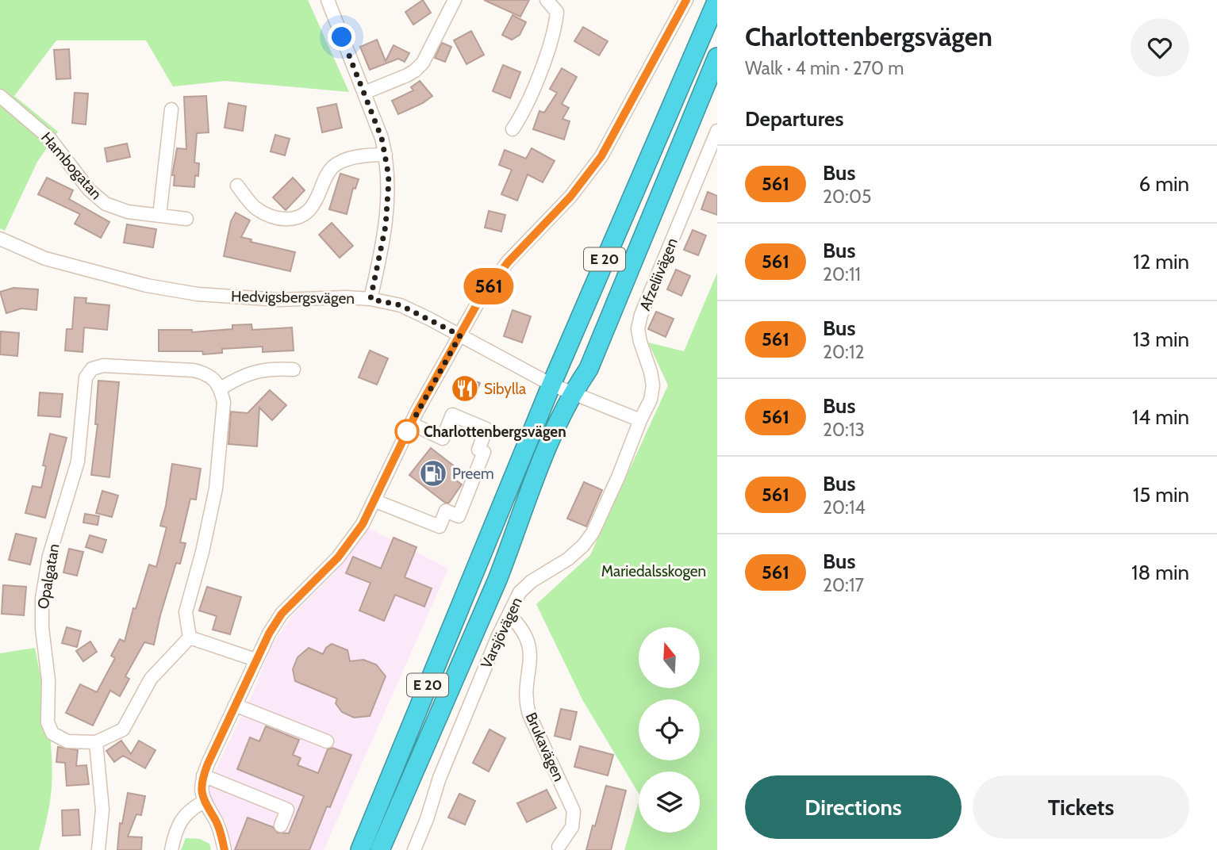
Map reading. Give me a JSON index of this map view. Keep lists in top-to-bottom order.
{
  "streets": {
    "highway": ["E 20"],
    "street": [
      "Hambogatan",
      "Afzeliivägen",
      "Hedvigsbergsvägen",
      "Opalgatan",
      "Varsjövägen",
      "Brukavägen"
    ]
  },
  "crossings": [
    ["E 20", "Hedvigsbergsvägen"],
    ["Afzeliivägen", "Varsjövägen"],
    ["Varsjövägen", "Brukavägen"]
  ],
  "parks": ["Mariedalsskogen"],
  "places": {
    "restaurant": ["Sibylla"],
    "other": ["Charlottenbergsvägen"],
    "fuel station": ["Preem"]
  },
  "lines": ["bus line 561"],
  "north": "top",
  "page": {
    "on_map": "561",
    "heading": [
      ["Charlottenbergsvägen", "Walk · 4 min · 270 m"],
      "Departures"
    ],
    "list": [
      {
        "mark": "561",
        "name": "Bus",
        "note": "20:05",
        "value": "6 min"
      },
      {
        "mark": "561",
        "name": "Bus",
        "note": "20:11",
        "value": "12 min"
      },
      {
        "mark": "561",
        "name": "Bus",
        "note": "20:12",
        "value": "13 min"
      },
      {
        "mark": "561",
        "name": "Bus",
        "note": "20:13",
        "value": "14 min"
      },
      {
        "mark": "561",
        "name": "Bus",
        "note": "20:14",
        "value": "15 min"
      },
      {
        "mark": "561",
        "name": "Bus",
        "note": "20:17",
        "value": "18 min"
      }
    ],
    "buttons": ["Directions", "Tickets"]
  }
}
